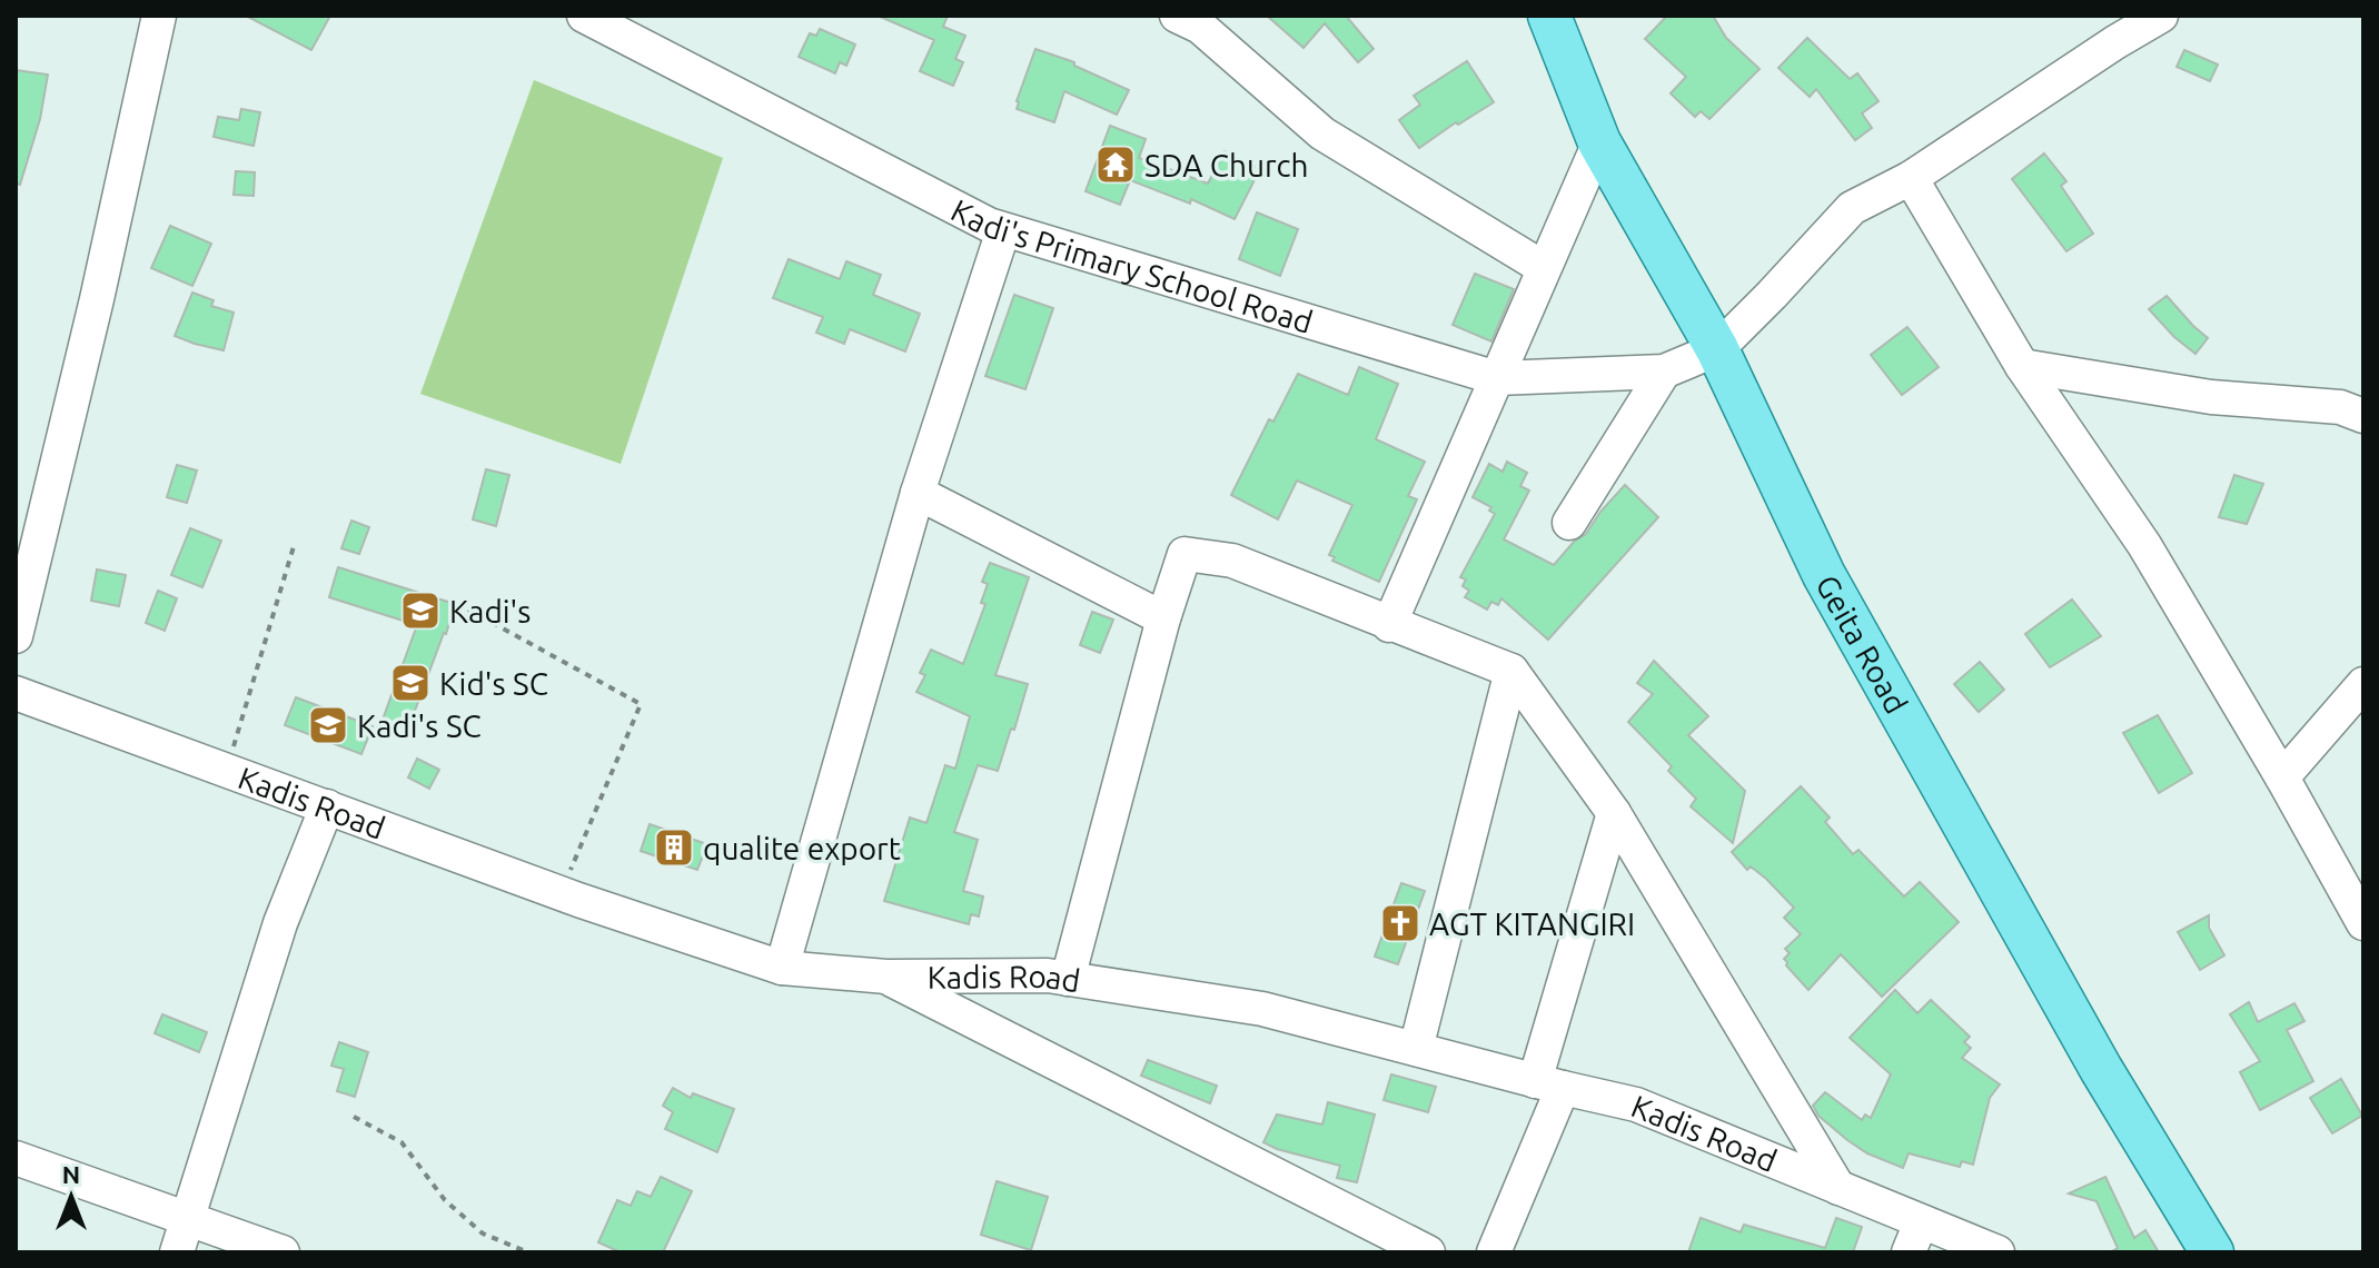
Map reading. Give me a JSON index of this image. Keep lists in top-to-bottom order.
{
  "streets": {
    "main road": ["Geita Road"],
    "street": ["Kadi's Primary School Road", "Kadis Road"]
  },
  "crossings": [
    ["Kadi's Primary School Road", "Geita Road"]
  ],
  "places": {
    "temple": ["SDA Church"],
    "school or university": ["Kadi's", "Kid's SC", "Kadi's SC"],
    "building": ["qualite export"],
    "church": ["AGT KITANGIRI"]
  },
  "north": "top"
}
